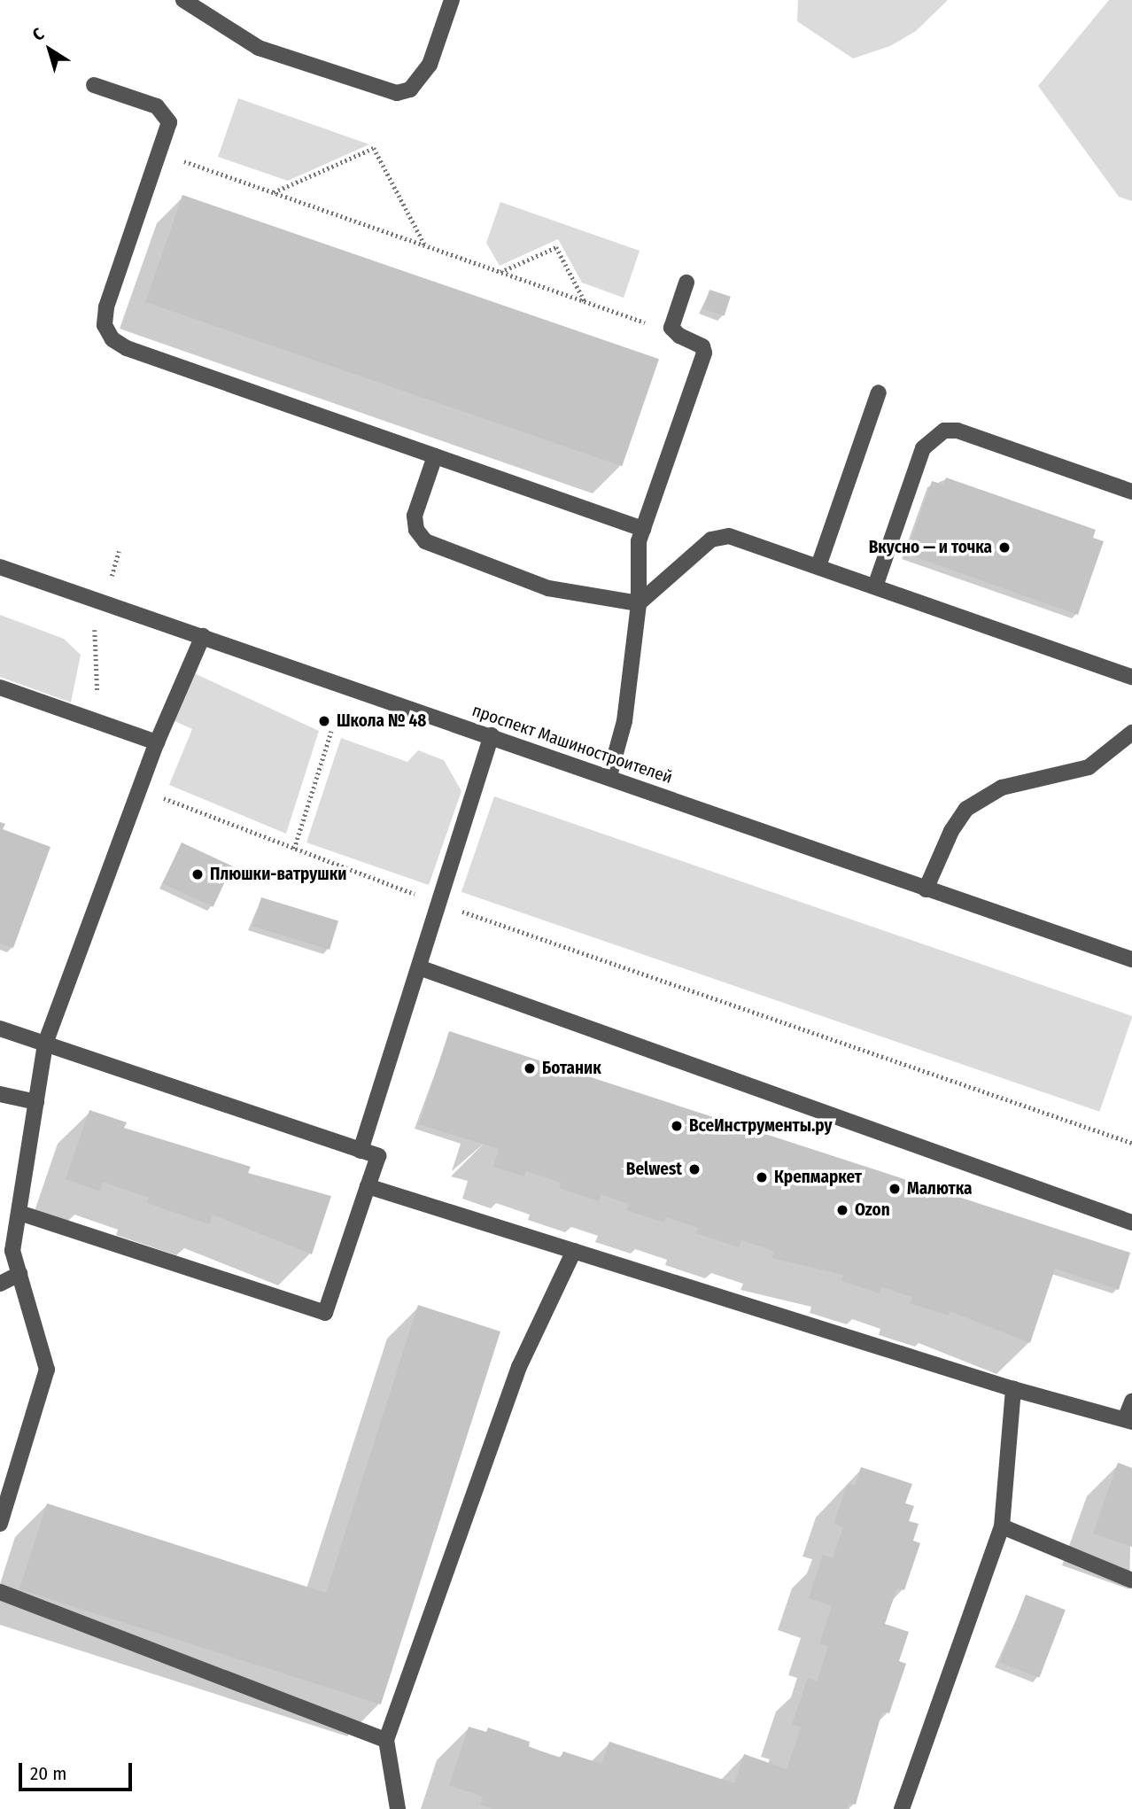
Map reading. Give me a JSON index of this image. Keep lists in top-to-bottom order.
{
  "streets": {
    "street": ["проспект Машиностроителей"]
  },
  "places": [
    "Вкусно — и точка",
    "Школа № 48",
    "Плюшки-ватрушки",
    "Ботаник",
    "ВсеИнструменты.ру",
    "Belwest",
    "Крепмаркет",
    "Малютка",
    "Ozon"
  ],
  "scale_bar": "20 m",
  "north": "top left"
}
